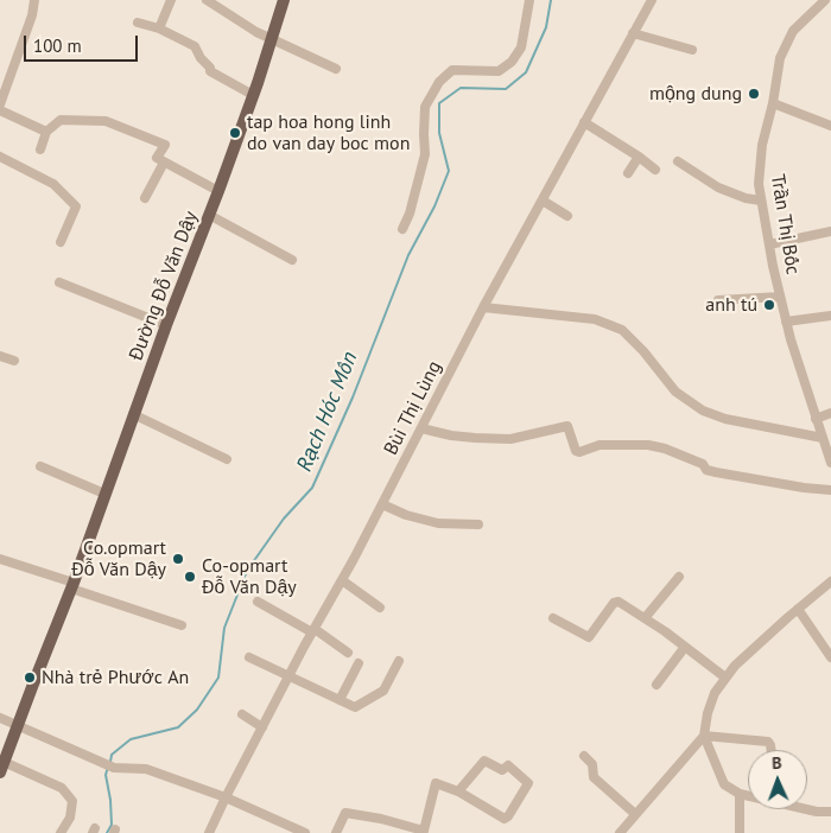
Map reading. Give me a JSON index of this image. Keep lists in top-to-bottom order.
{
  "streets": {
    "main road": ["Đường Đỗ Văn Dậy"],
    "street": ["Trần Thị Bốc", "Bùi Thị Lùng"]
  },
  "water": ["Rạch Hóc Môn"],
  "places": [
    "mộng dung",
    "tap hoa hong linh do van day boc mon",
    "anh tú",
    "Co.opmart Đỗ Văn Dậy",
    "Co-opmart Đỗ Văn Dậy",
    "Nhà trẻ Phước An"
  ],
  "scale_bar": "100 m",
  "north": "top"
}
